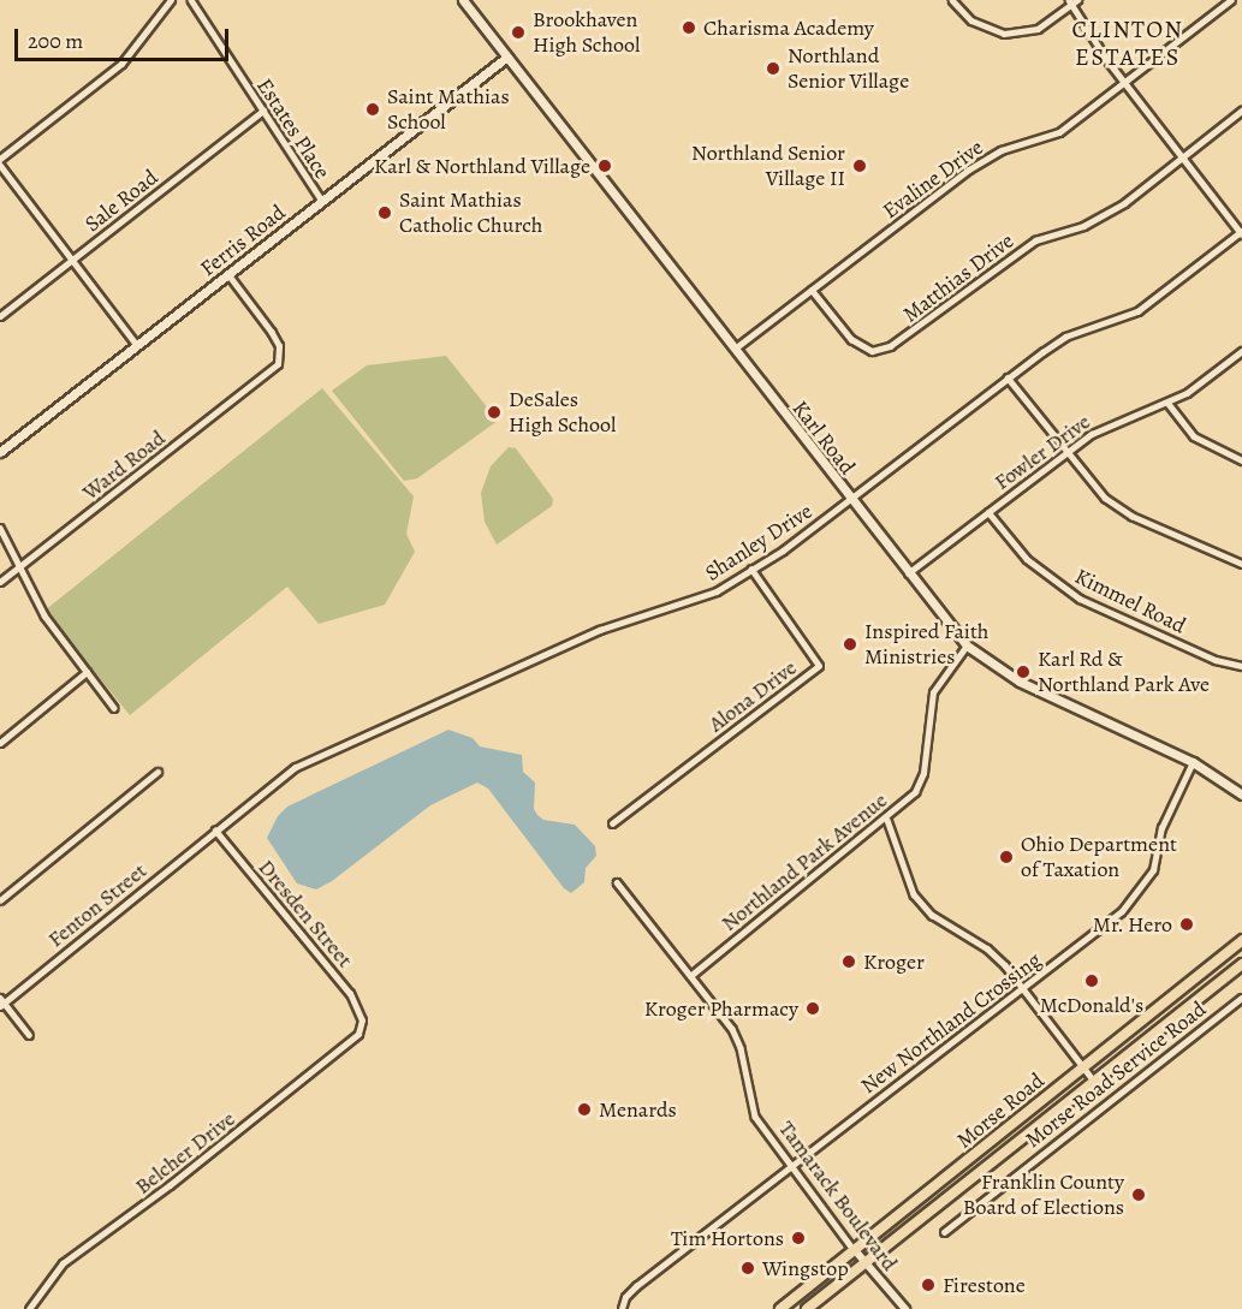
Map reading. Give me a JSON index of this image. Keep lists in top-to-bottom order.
{
  "streets": {
    "main road": ["Ferris Road", "Karl Road", "Morse Road"],
    "street": [
      "Estates Place",
      "Evaline Drive",
      "Sale Road",
      "Matthias Drive",
      "Fowler Drive",
      "Ward Road",
      "Shanley Drive",
      "Kimmel Road",
      "Alona Drive",
      "Northland Park Avenue",
      "Fenton Street",
      "Dresden Street",
      "New Northland Crossing",
      "Morse Road Service Road",
      "Belcher Drive",
      "Tamarack Boulevard"
    ]
  },
  "crossings": [
    ["Estates Place", "Sale Road"],
    ["Estates Place", "Ferris Road"],
    ["Evaline Drive", "Matthias Drive"],
    ["Evaline Drive", "Karl Road"],
    ["Ferris Road", "Karl Road"],
    ["Ferris Road", "Ward Road"],
    ["Karl Road", "Fowler Drive"],
    ["Karl Road", "Shanley Drive"],
    ["Karl Road", "Northland Park Avenue"],
    ["Karl Road", "New Northland Crossing"],
    ["Fowler Drive", "Kimmel Road"],
    ["Shanley Drive", "Alona Drive"],
    ["Shanley Drive", "Fenton Street"],
    ["Shanley Drive", "Dresden Street"],
    ["Northland Park Avenue", "Tamarack Boulevard"],
    ["Fenton Street", "Dresden Street"],
    ["Dresden Street", "Belcher Drive"],
    ["New Northland Crossing", "Tamarack Boulevard"],
    ["Morse Road", "Tamarack Boulevard"]
  ],
  "districts": ["CLINTON ESTATES"],
  "places": [
    "Charisma Academy",
    "Brookhaven High School",
    "Northland Senior Village",
    "Saint Mathias School",
    "Karl & Northland Village",
    "Northland Senior Village II",
    "Saint Mathias Catholic Church",
    "DeSales High School",
    "Inspired Faith Ministries",
    "Karl Rd & Northland Park Ave",
    "Ohio Department of Taxation",
    "Mr. Hero",
    "Kroger",
    "McDonald's",
    "Kroger Pharmacy",
    "Menards",
    "Franklin County Board of Elections",
    "Tim Hortons",
    "Wingstop",
    "Firestone"
  ],
  "scale_bar": "200 m"
}
